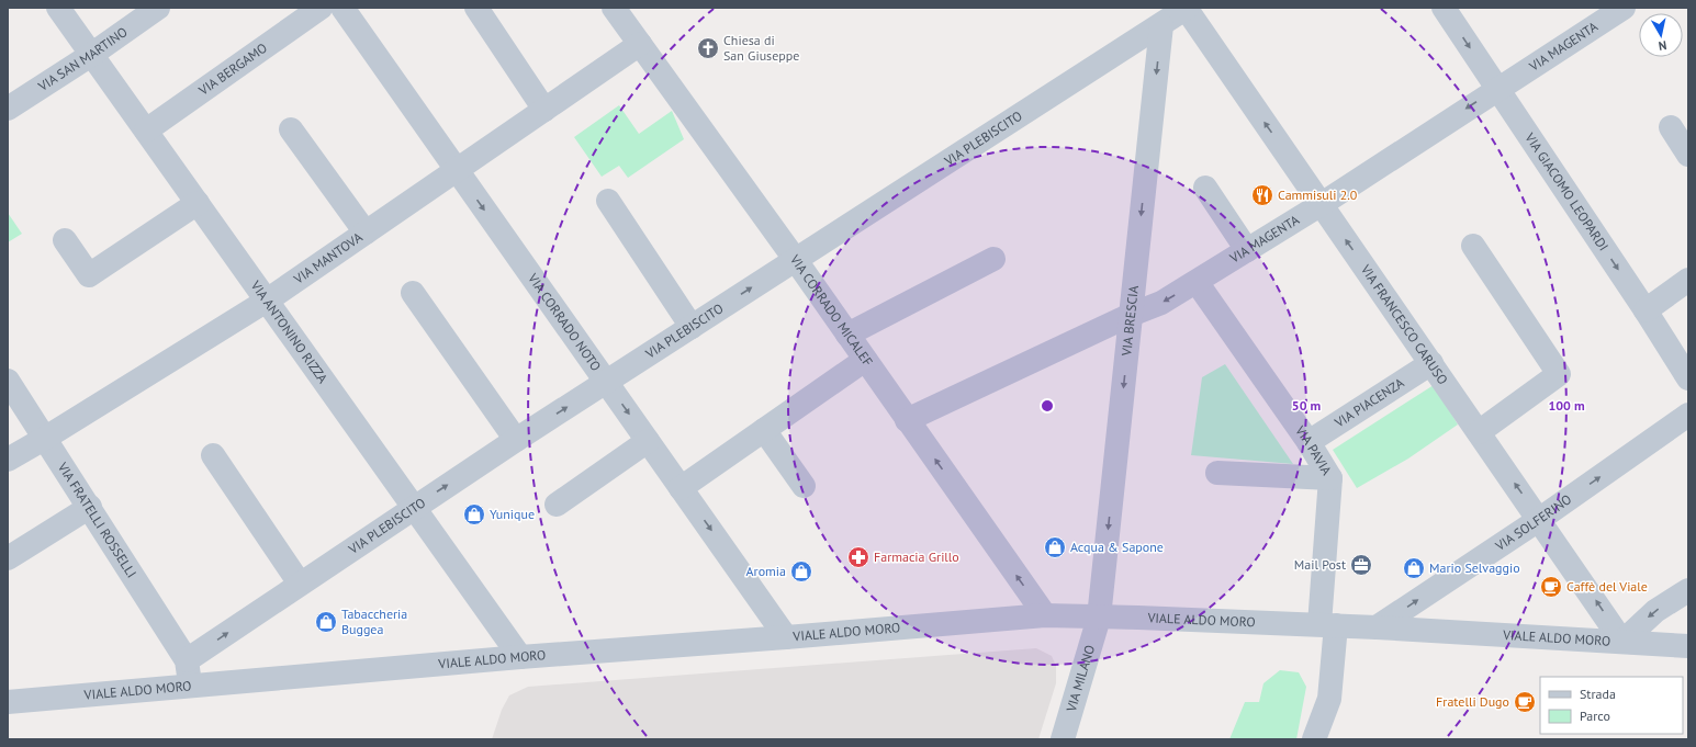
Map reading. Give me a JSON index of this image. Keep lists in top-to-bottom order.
{
  "streets": {
    "street": [
      "VIA MAGENTA",
      "VIA SAN MARTINO",
      "VIA BERGAMO",
      "VIA PLEBISCITO",
      "VIA GIACOMO LEOPARDI",
      "VIA MANTOVA",
      "VIA CORRADO MICALEF",
      "VIA BRESCIA",
      "VIA CORRADO NOTO",
      "VIA FRANCESCO CARUSO",
      "VIA ANTONINO RIZZA",
      "VIA PIACENZA",
      "VIA PAVIA",
      "VIA FRATELLI ROSSELLI",
      "VIA SOLFERINO",
      "VIALE ALDO MORO",
      "VIA MILANO"
    ]
  },
  "crossings": [
    ["VIA MAGENTA", "VIA GIACOMO LEOPARDI"],
    ["VIA MAGENTA", "VIA CORRADO MICALEF"],
    ["VIA MAGENTA", "VIA BRESCIA"],
    ["VIA MAGENTA", "VIA FRANCESCO CARUSO"],
    ["VIA MAGENTA", "VIA PAVIA"],
    ["VIA SAN MARTINO", "VIA ANTONINO RIZZA"],
    ["VIA BERGAMO", "VIA ANTONINO RIZZA"],
    ["VIA PLEBISCITO", "VIA CORRADO MICALEF"],
    ["VIA PLEBISCITO", "VIA BRESCIA"],
    ["VIA PLEBISCITO", "VIA CORRADO NOTO"],
    ["VIA PLEBISCITO", "VIA FRANCESCO CARUSO"],
    ["VIA PLEBISCITO", "VIA ANTONINO RIZZA"],
    ["VIA PLEBISCITO", "VIA FRATELLI ROSSELLI"],
    ["VIA MANTOVA", "VIA CORRADO MICALEF"],
    ["VIA MANTOVA", "VIA CORRADO NOTO"],
    ["VIA MANTOVA", "VIA ANTONINO RIZZA"],
    ["VIA MANTOVA", "VIA FRATELLI ROSSELLI"],
    ["VIA CORRADO MICALEF", "VIALE ALDO MORO"],
    ["VIA BRESCIA", "VIALE ALDO MORO"],
    ["VIA BRESCIA", "VIA MILANO"],
    ["VIA CORRADO NOTO", "VIALE ALDO MORO"],
    ["VIA FRANCESCO CARUSO", "VIA PIACENZA"],
    ["VIA FRANCESCO CARUSO", "VIA SOLFERINO"],
    ["VIA FRANCESCO CARUSO", "VIALE ALDO MORO"],
    ["VIA ANTONINO RIZZA", "VIALE ALDO MORO"],
    ["VIA PIACENZA", "VIA PAVIA"],
    ["VIA PAVIA", "VIALE ALDO MORO"],
    ["VIA SOLFERINO", "VIALE ALDO MORO"],
    ["VIALE ALDO MORO", "VIA MILANO"]
  ],
  "one_way": [
    "VIA GIACOMO LEOPARDI",
    "VIA BRESCIA",
    "VIA FRANCESCO CARUSO",
    "VIA SOLFERINO"
  ],
  "places": {
    "church": ["Chiesa di San Giuseppe"],
    "restaurant": ["Cammisuli 2.0"],
    "shop": [
      "Yunique",
      "Acqua & Sapone",
      "Mario Selvaggio",
      "Aromia",
      "Tabaccheria Buggea"
    ],
    "pharmacy": ["Farmacia Grillo"],
    "office": ["Mail Post"],
    "cafe": ["Caffè del Viale", "Fratelli Dugo"]
  },
  "legend": ["Strada", "Parco"],
  "north": "bottom",
  "rings": ["50 m", "100 m"]
}
